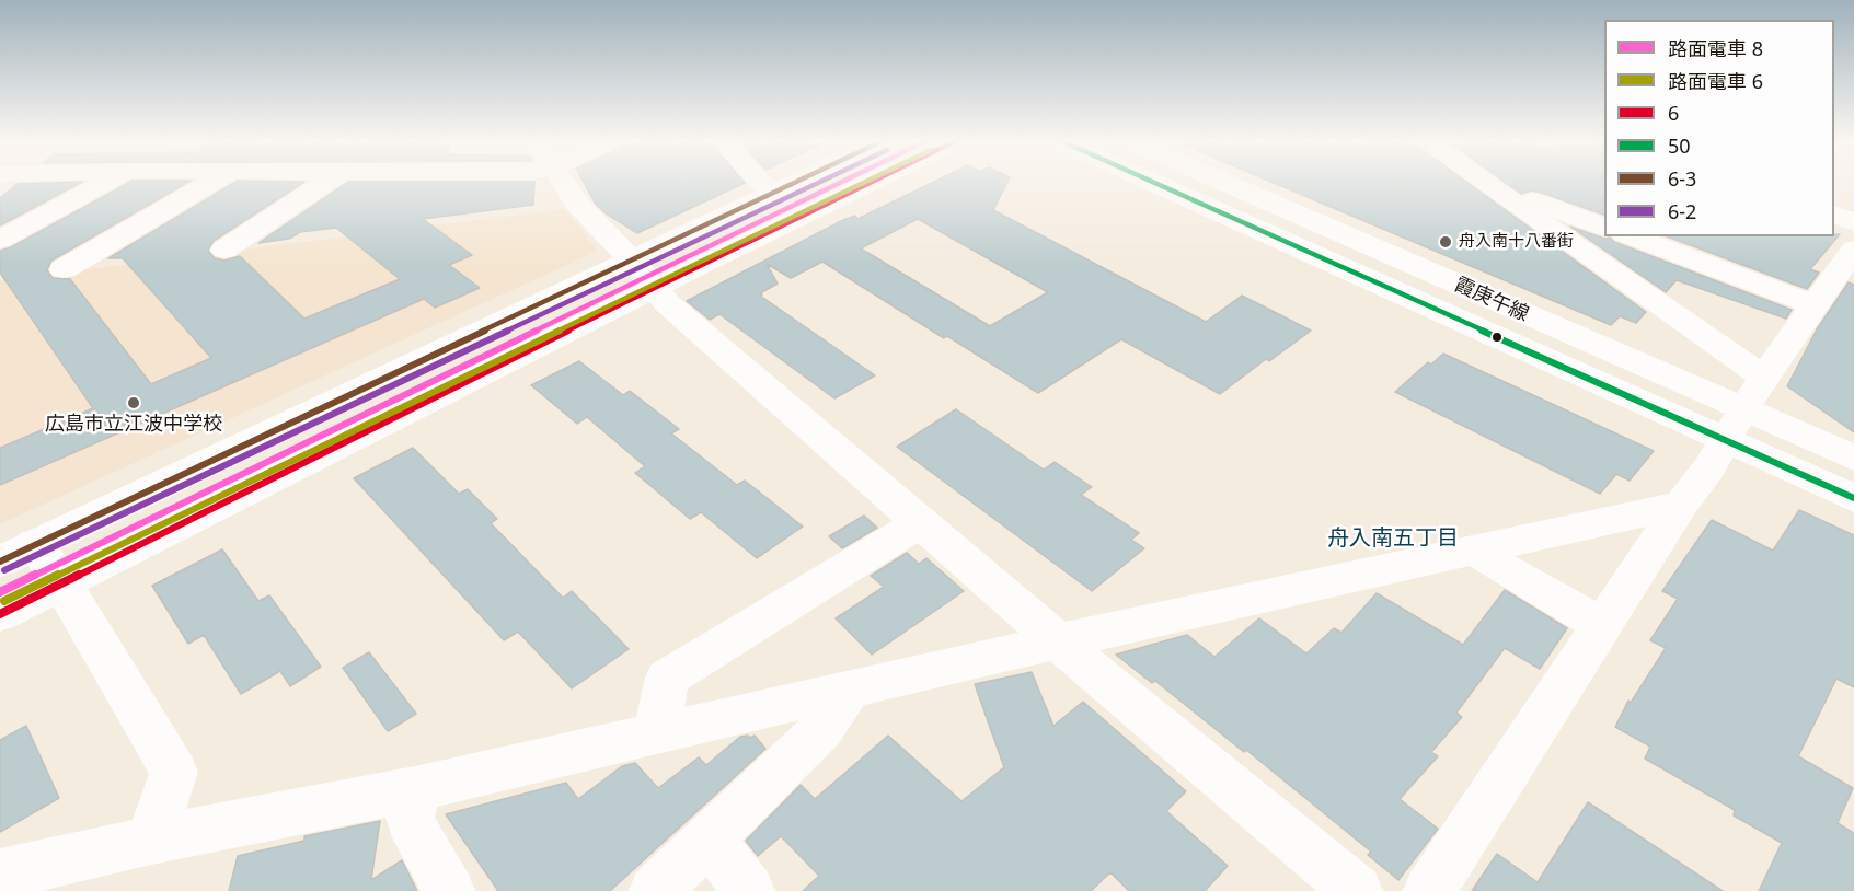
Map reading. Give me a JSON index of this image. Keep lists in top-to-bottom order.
{
  "streets": {
    "street": ["霞庚午線"]
  },
  "districts": ["舟入南五丁目"],
  "places": ["舟入南十八番街", "広島市立江波中学校"],
  "lines": [
    "tram line 8",
    "tram line 6",
    "transit line 6",
    "transit line 50",
    "transit line 6-3",
    "transit line 6-2"
  ],
  "legend": [
    "路面電車 8",
    "路面電車 6",
    "6",
    "50",
    "6-3",
    "6-2"
  ]
}
